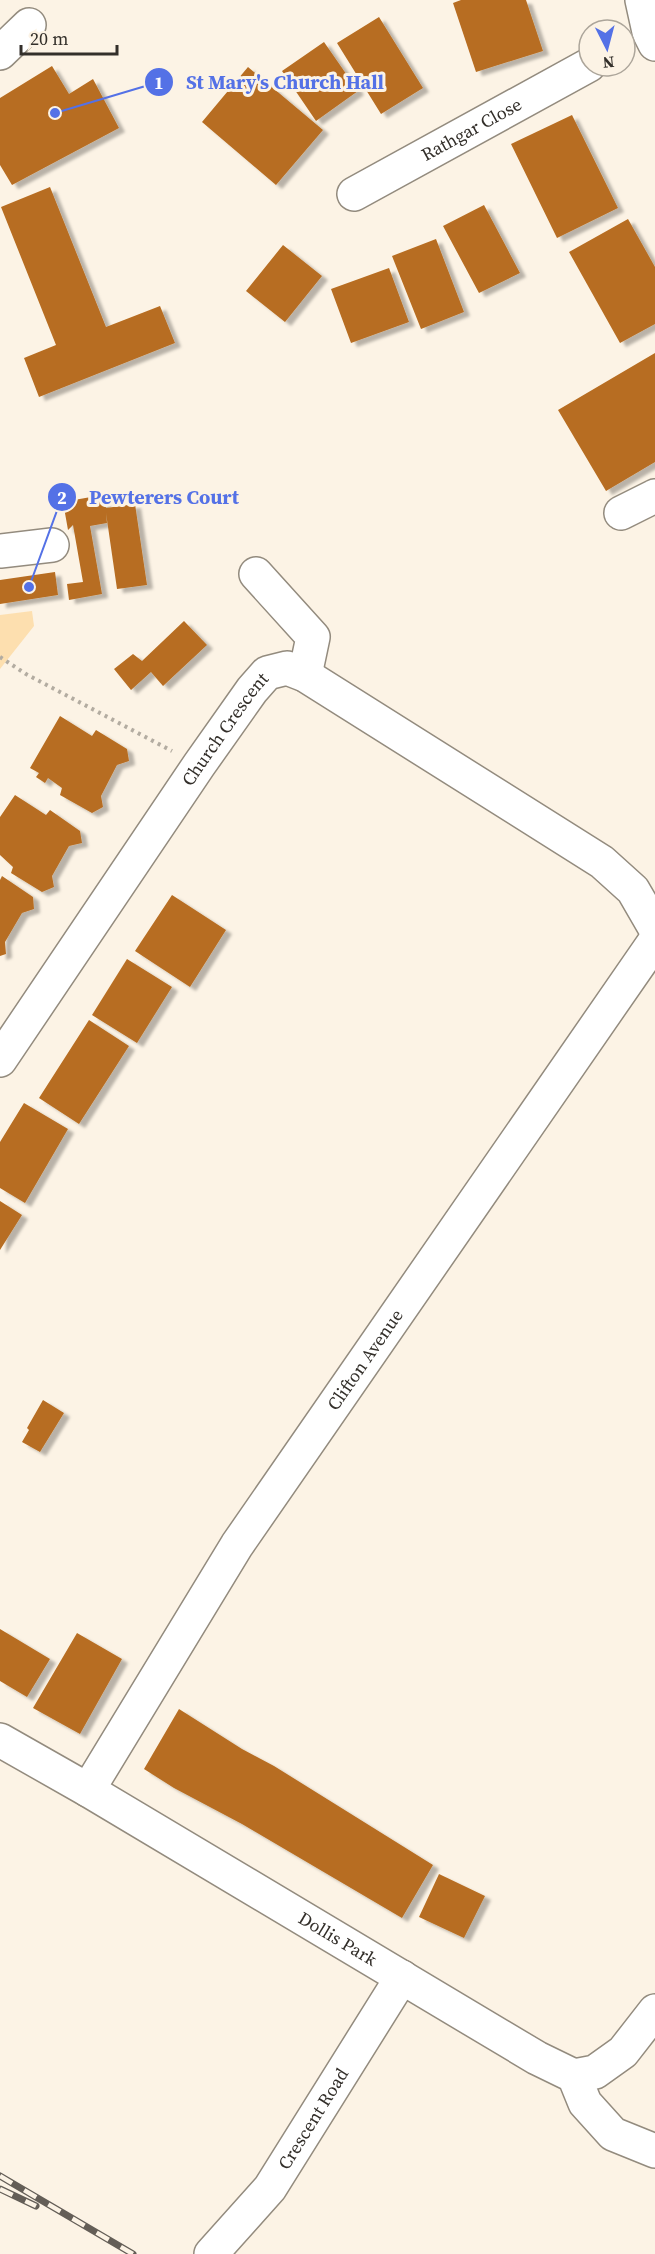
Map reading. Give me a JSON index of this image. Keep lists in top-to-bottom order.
{
  "streets": {
    "street": [
      "Rathgar Close",
      "Church Crescent",
      "Clifton Avenue",
      "Dollis Park",
      "Crescent Road"
    ]
  },
  "crossings": [
    ["Clifton Avenue", "Dollis Park"],
    ["Dollis Park", "Crescent Road"]
  ],
  "places": ["St Mary's Church Hall", "Pewterers Court"],
  "scale_bar": "20 m",
  "north": "bottom"
}
